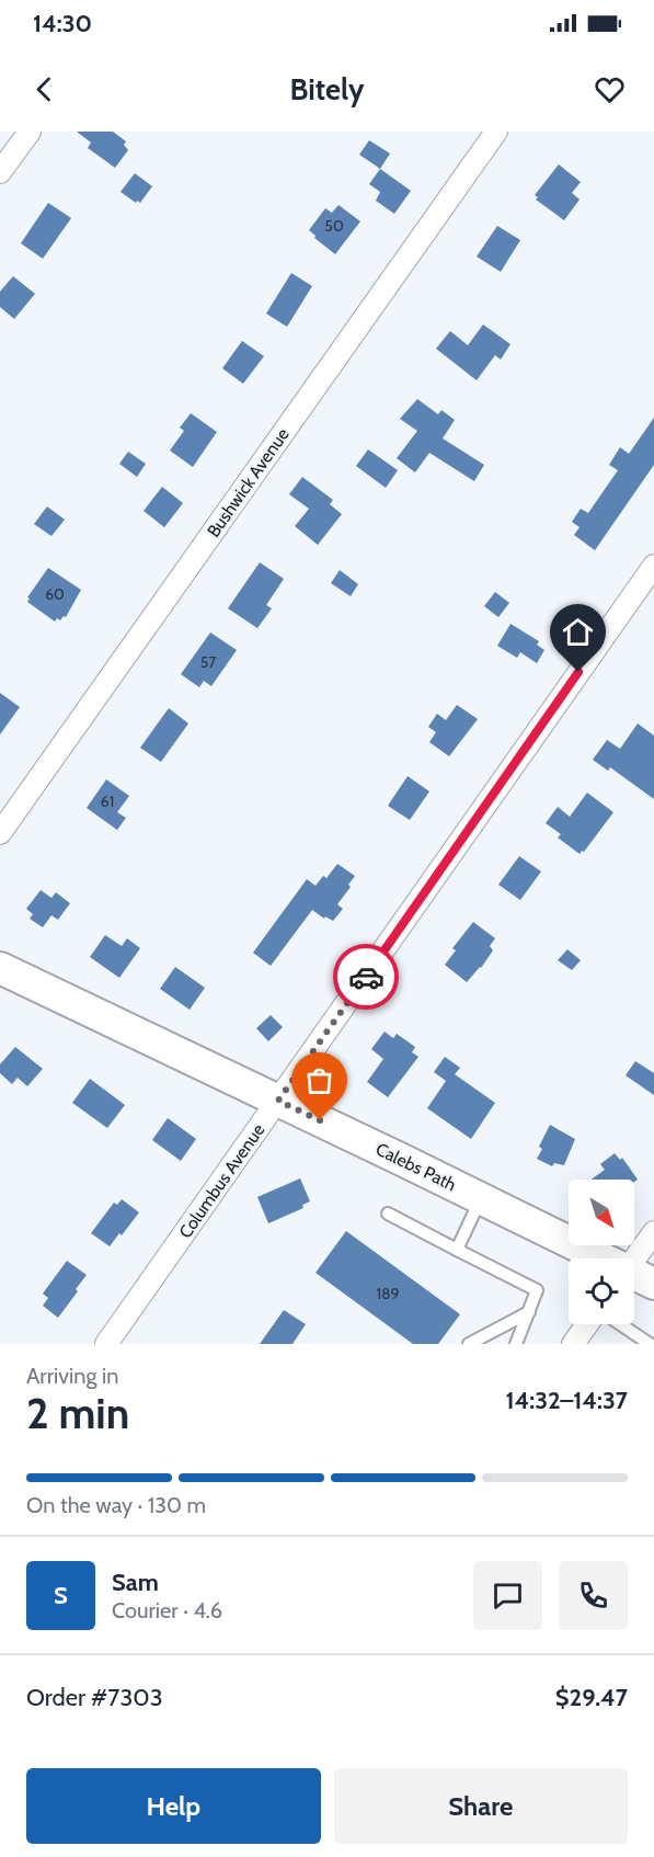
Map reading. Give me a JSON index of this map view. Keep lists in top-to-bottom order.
{
  "streets": {
    "street": ["Bushwick Avenue", "Calebs Path", "Columbus Avenue"]
  },
  "crossings": [
    ["Calebs Path", "Columbus Avenue"]
  ],
  "house_numbers": [
    "50",
    "60",
    "57",
    "61",
    "189"
  ],
  "north": "bottom right",
  "page": {
    "status": "14:30",
    "header": "Bitely",
    "heading": ["2 min", "Arriving in", "14:32–14:37"],
    "panel": [
      "Sam",
      "Courier · 4.6",
      "Order #7303",
      "$29.47"
    ],
    "bar": "On the way · 130 m",
    "round": "S",
    "buttons": ["Help", "Share"]
  }
}
